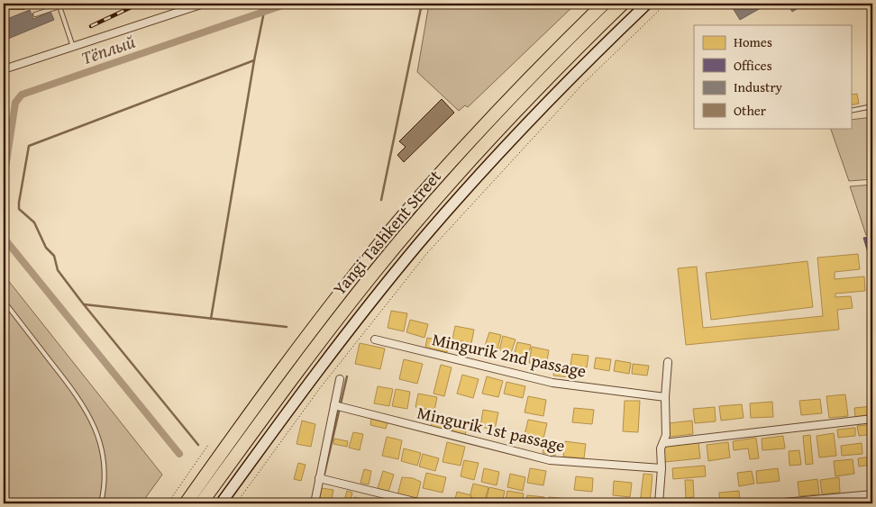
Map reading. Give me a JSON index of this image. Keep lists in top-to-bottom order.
{
  "streets": {
    "highway": ["Yangi Tashkent Street"],
    "street": ["Mingurik 2nd passage", "Mingurik 1st passage"]
  },
  "water": ["Тёплый"],
  "legend": [
    "Homes",
    "Offices",
    "Industry",
    "Other"
  ]
}
